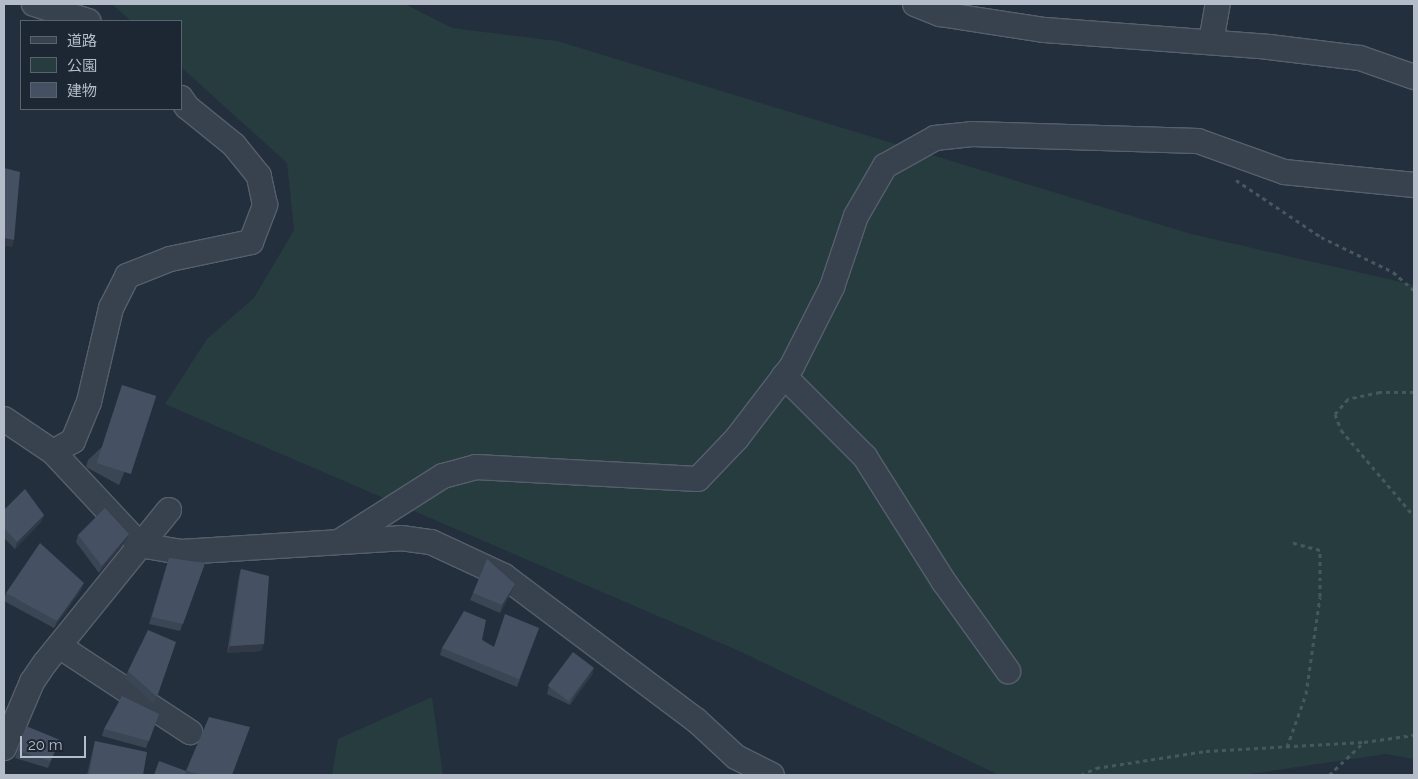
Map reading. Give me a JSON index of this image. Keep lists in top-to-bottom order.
{
  "legend": ["道路", "公園", "建物"],
  "scale_bar": "20 m"
}
